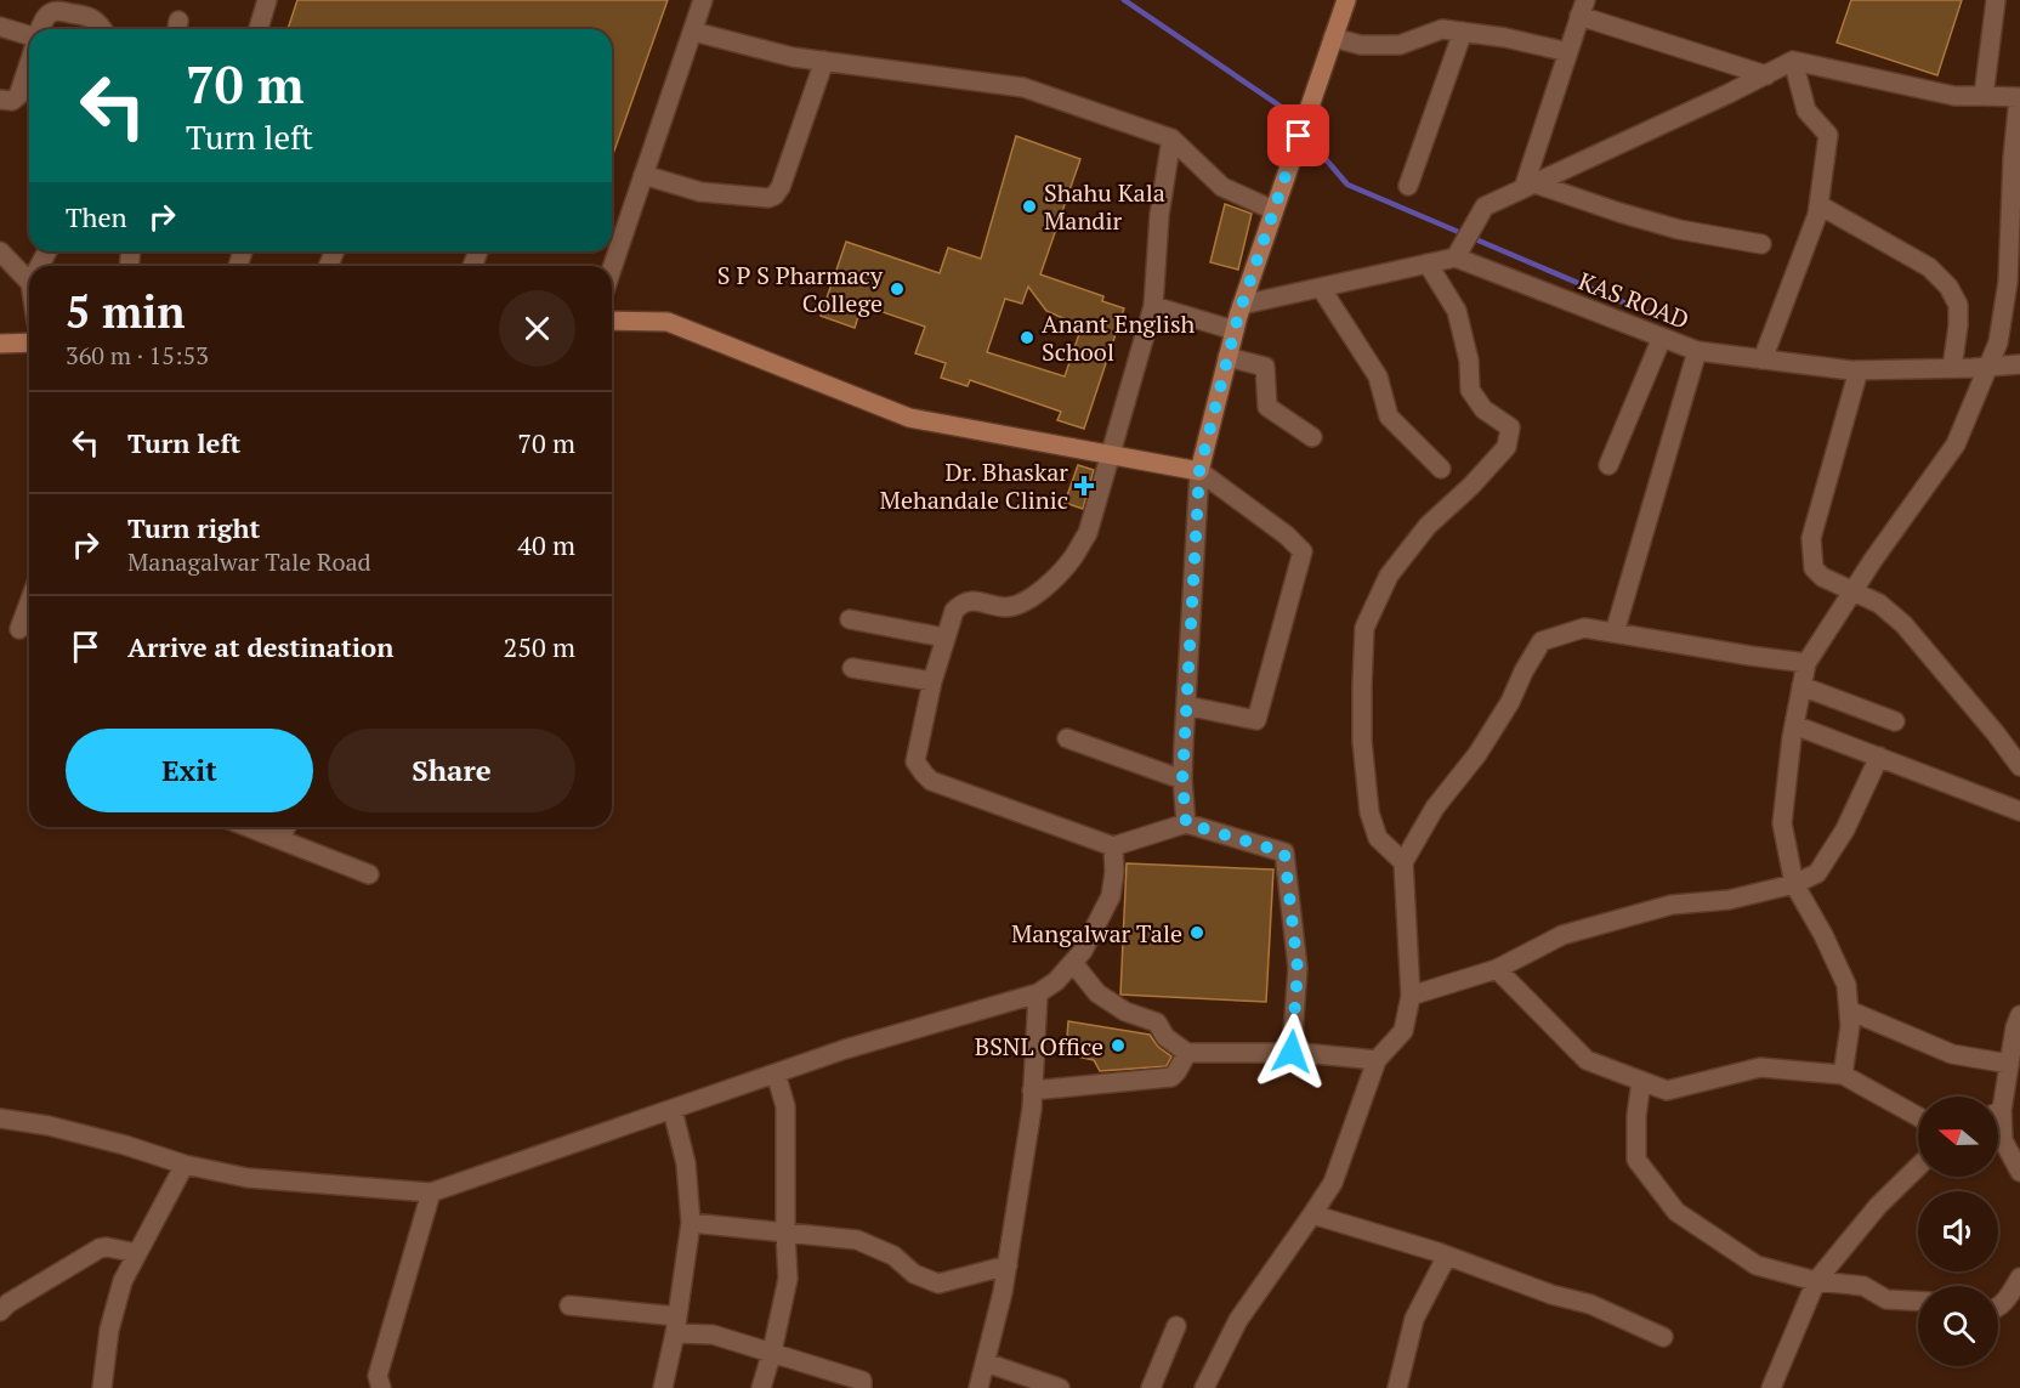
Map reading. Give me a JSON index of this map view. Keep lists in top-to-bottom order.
{
  "streets": {
    "street": ["KAS ROAD"]
  },
  "places": {
    "other": [
      "Shahu Kala Mandir",
      "S P S Pharmacy College",
      "Anant English School",
      "Mangalwar Tale",
      "BSNL Office"
    ],
    "health": ["Dr. Bhaskar Mehandale Clinic"]
  },
  "north": "left",
  "page": {
    "turn": ["70 m", "Turn left"],
    "then": "Then",
    "heading": ["5 min", "360 m · 15:53"],
    "list": [
      {
        "name": "Turn left",
        "value": "70 m"
      },
      {
        "name": "Turn right",
        "note": "Managalwar Tale Road",
        "value": "40 m"
      },
      {
        "name": "Arrive at destination",
        "value": "250 m"
      }
    ],
    "buttons": ["Exit", "Share"]
  }
}
